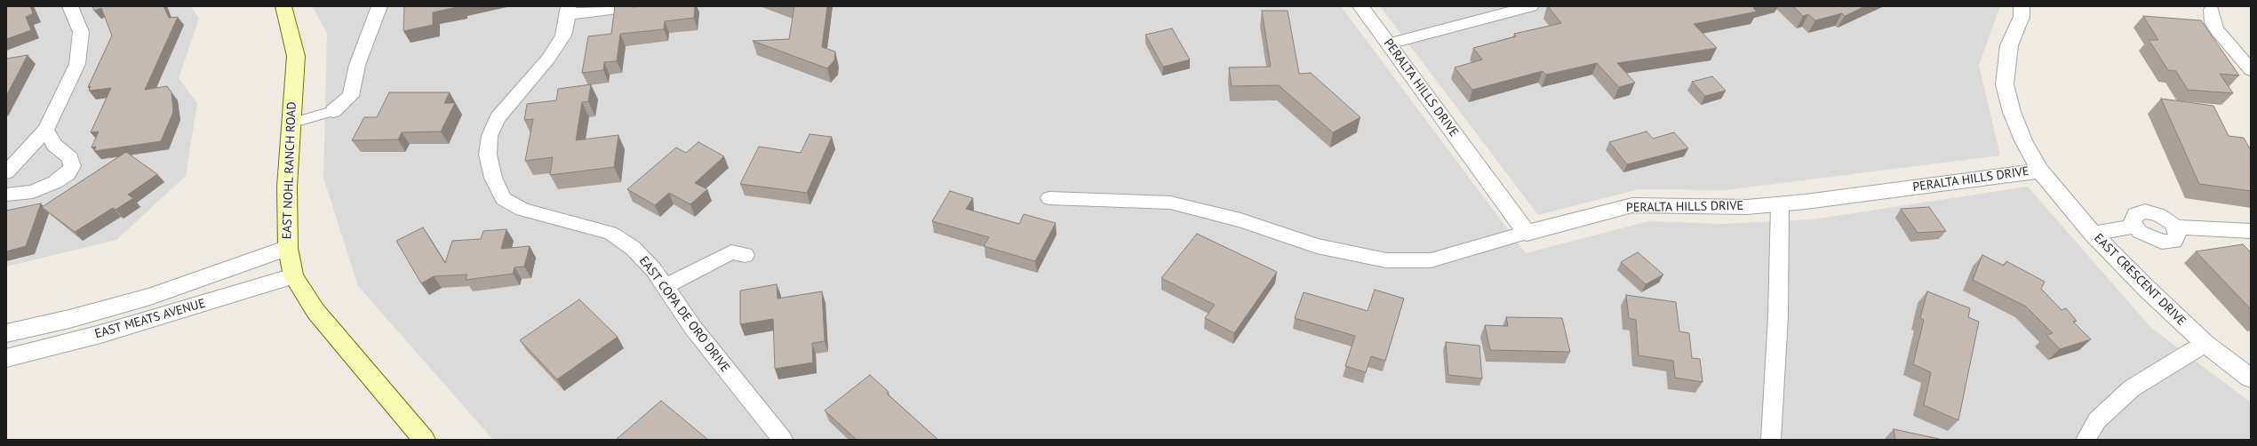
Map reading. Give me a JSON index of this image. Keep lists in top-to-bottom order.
{
  "streets": {
    "main road": ["EAST NOHL RANCH ROAD"],
    "street": [
      "PERALTA HILLS DRIVE",
      "EAST CRESCENT DRIVE",
      "EAST COPA DE ORO DRIVE",
      "EAST MEATS AVENUE"
    ]
  },
  "crossings": [
    ["PERALTA HILLS DRIVE", "EAST CRESCENT DRIVE"],
    ["EAST NOHL RANCH ROAD", "EAST MEATS AVENUE"]
  ]
}
